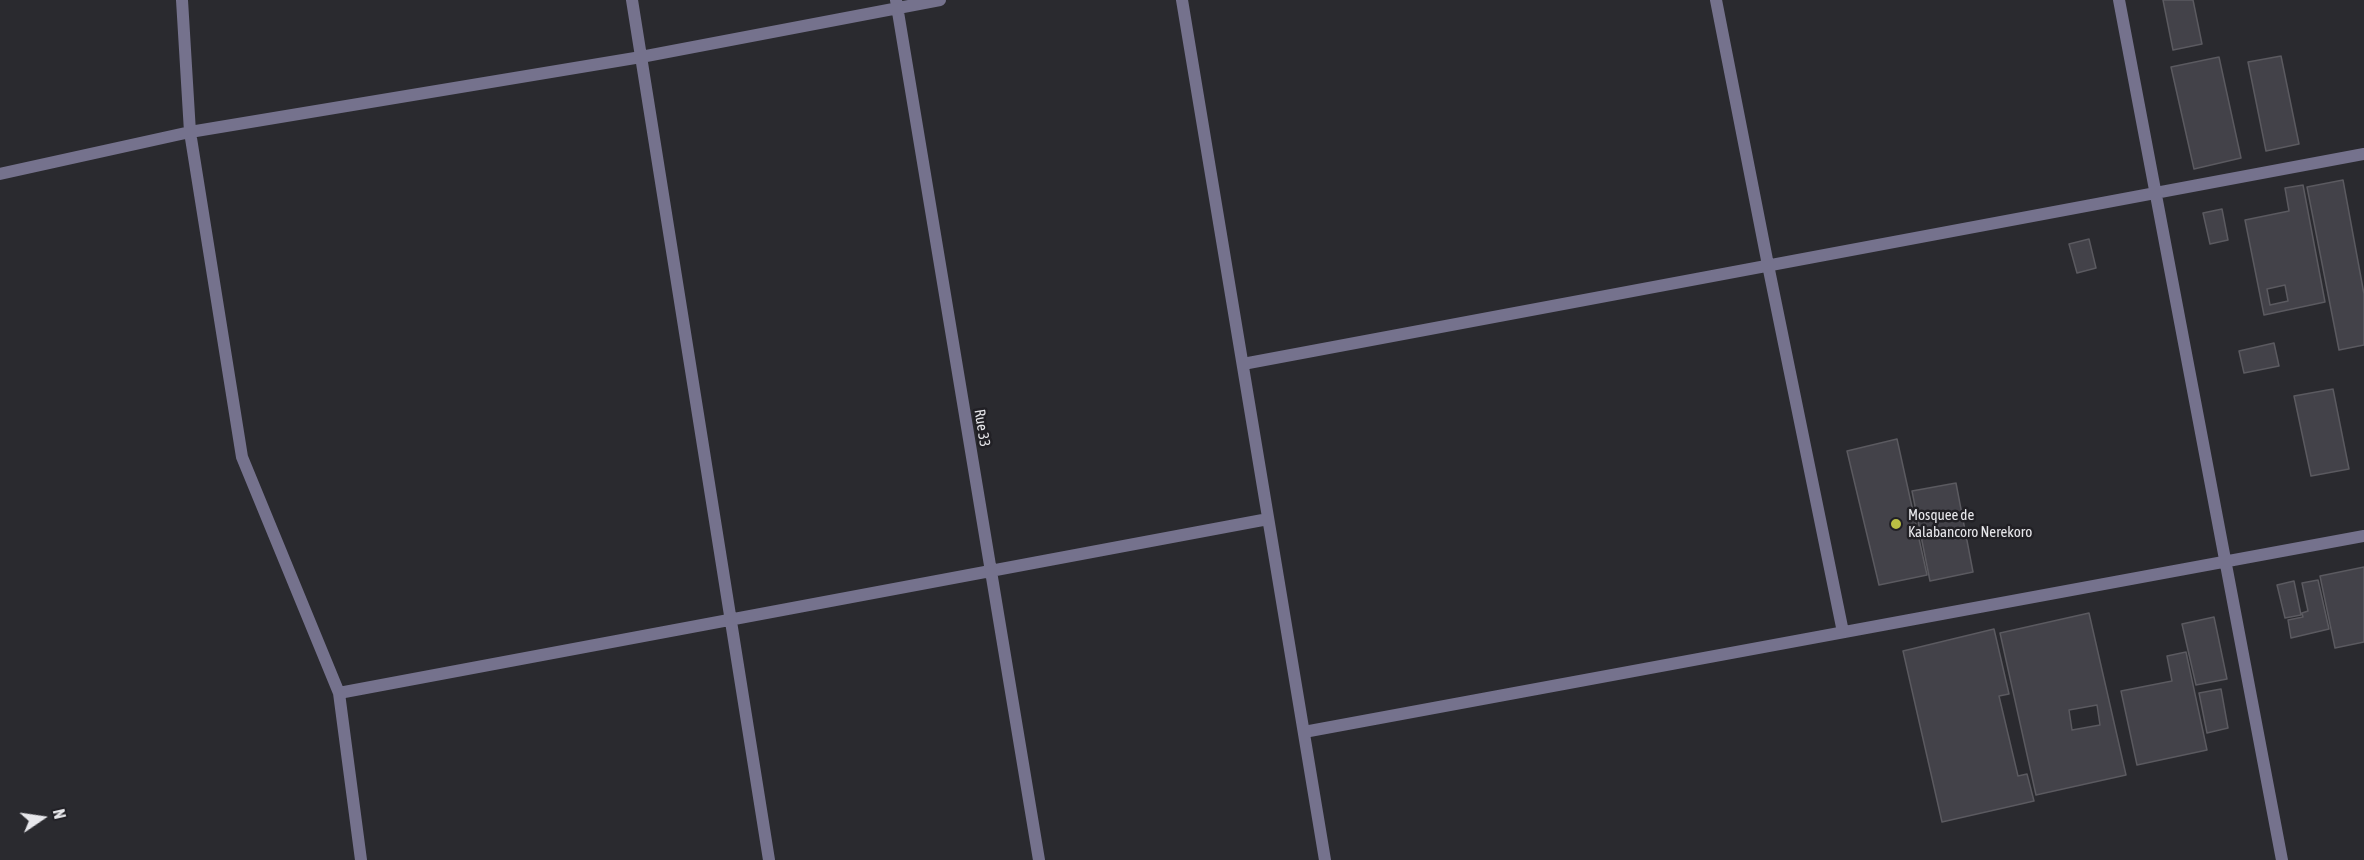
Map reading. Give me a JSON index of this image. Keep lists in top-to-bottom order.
{
  "streets": {
    "street": ["Rue 33"]
  },
  "places": ["Mosquee de Kalabancoro Nerekoro"],
  "north": "right"
}
